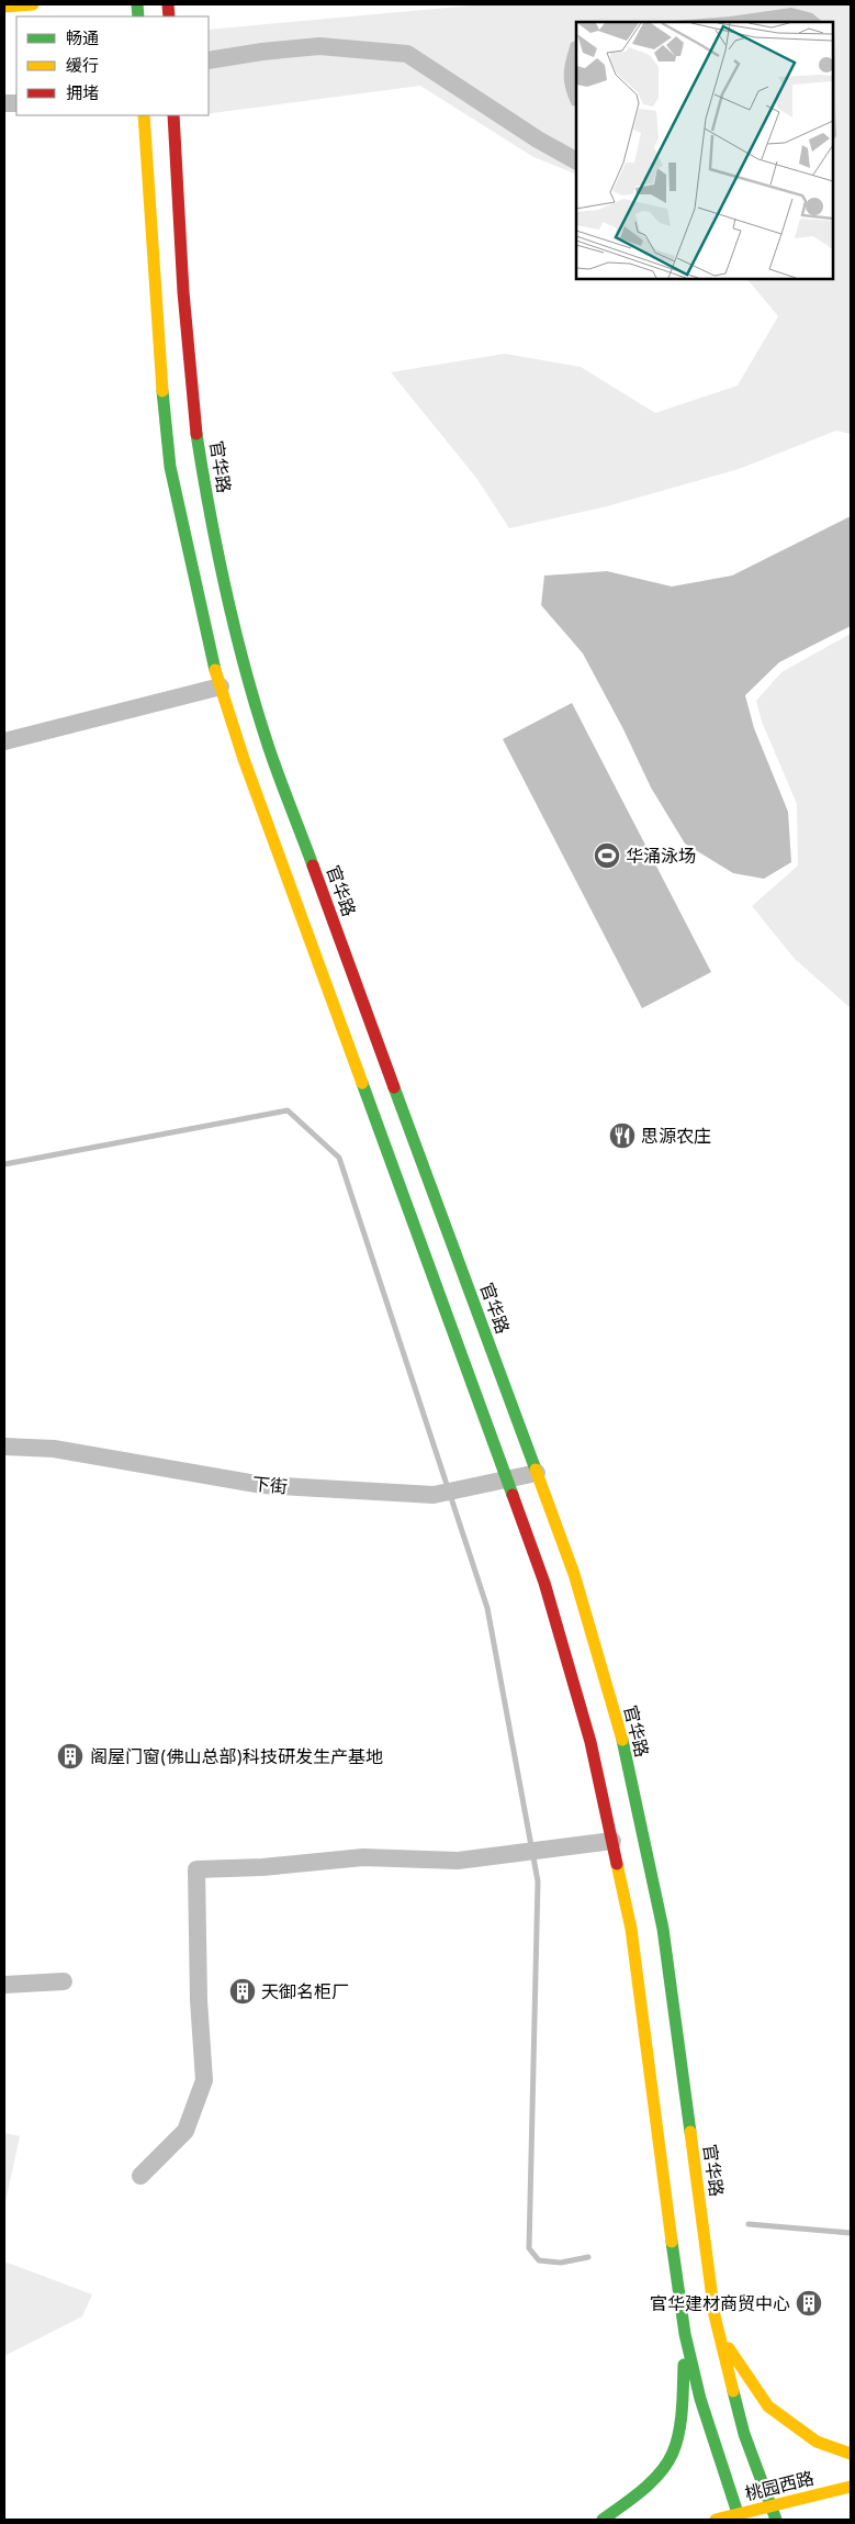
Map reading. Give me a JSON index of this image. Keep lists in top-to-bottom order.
{
  "streets": {
    "main road": ["官华路", "桃园西路"],
    "street": ["下街"]
  },
  "crossings": [
    ["官华路", "下街"],
    ["官华路", "桃园西路"]
  ],
  "places": {
    "sports": ["华涌泳场"],
    "restaurant": ["思源农庄"],
    "building": ["阁屋门窗(佛山总部)科技研发生产基地", "天御名柜厂", "官华建材商贸中心"]
  },
  "legend": ["畅通", "缓行", "拥堵"]
}
